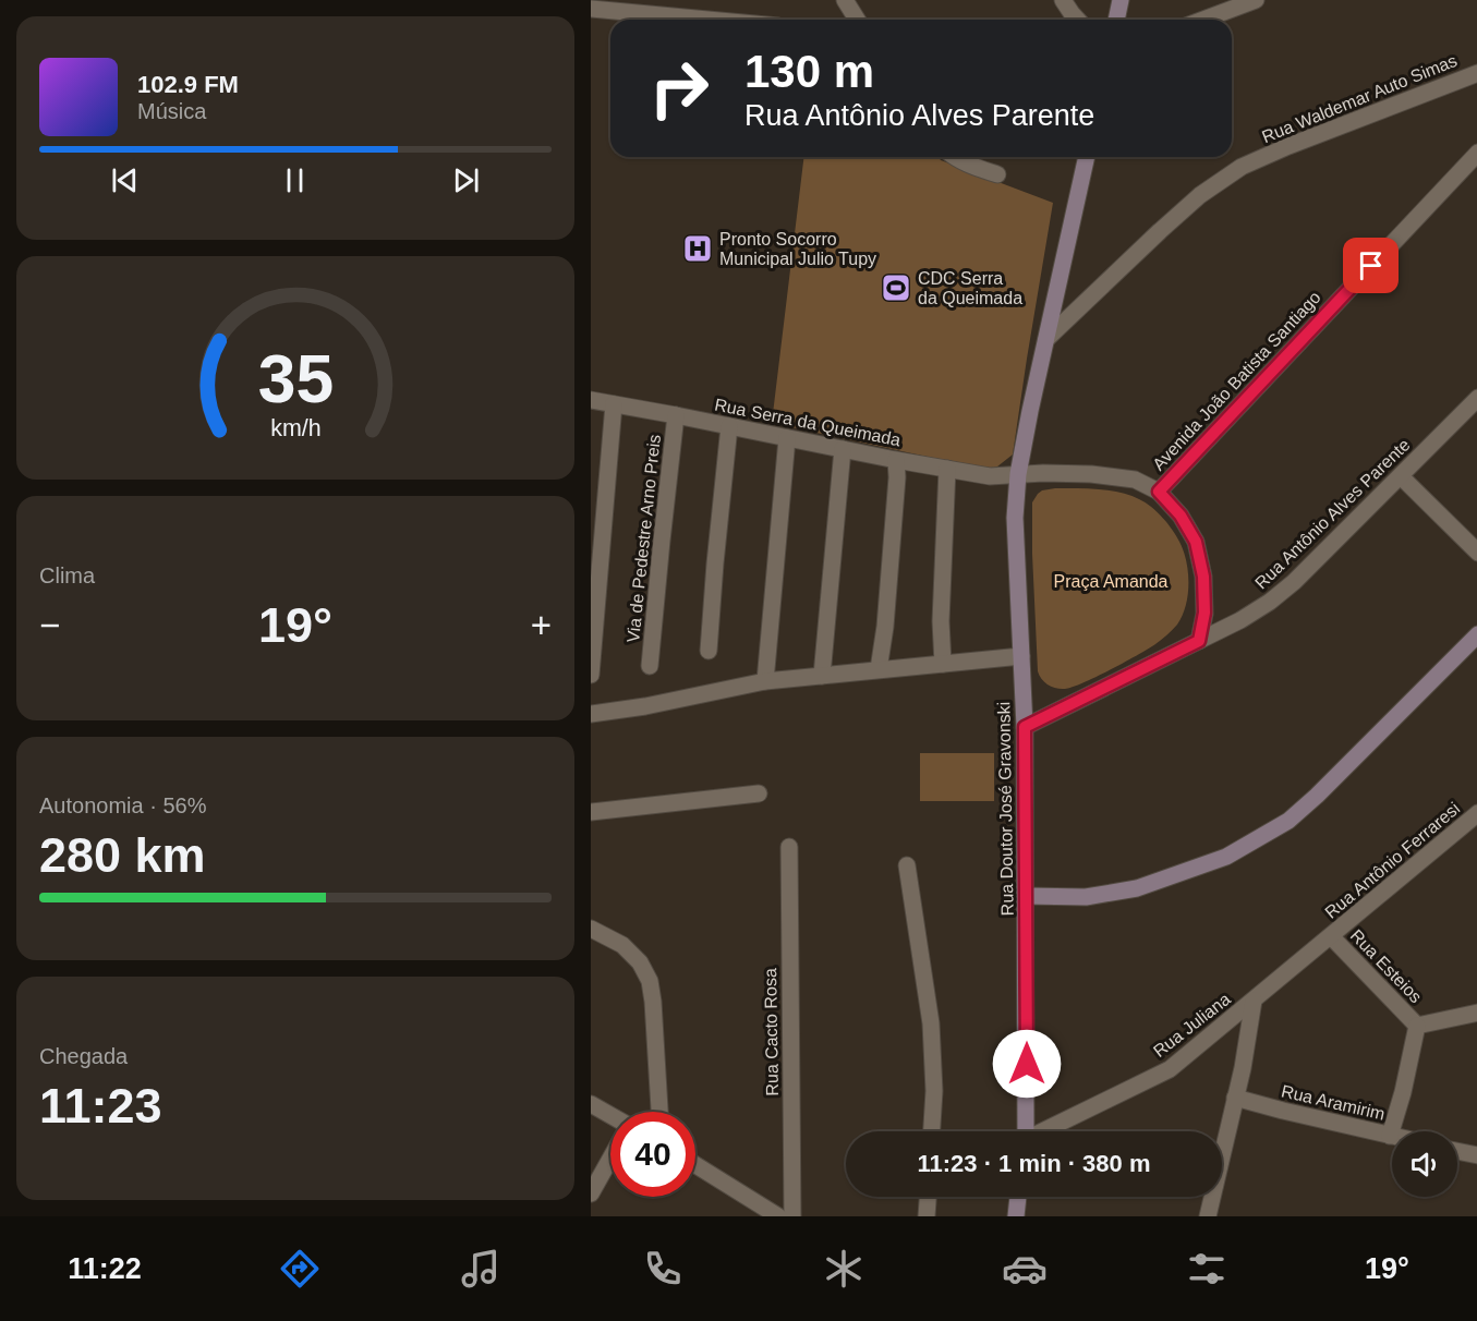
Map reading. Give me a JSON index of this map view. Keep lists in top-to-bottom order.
{
  "streets": {
    "street": [
      "Rua Waldemar Auto Simas",
      "Avenida João Batista Santiago",
      "Rua Serra da Queimada",
      "Rua Antônio Alves Parente",
      "Via de Pedestre Arno Preis",
      "Rua Doutor José Gravonski",
      "Rua Antônio Ferraresi",
      "Rua Esteios",
      "Rua Juliana",
      "Rua Cacto Rosa",
      "Rua Aramirim"
    ]
  },
  "crossings": [
    ["Rua Waldemar Auto Simas", "Rua Doutor José Gravonski"],
    ["Rua Serra da Queimada", "Via de Pedestre Arno Preis"],
    ["Rua Serra da Queimada", "Rua Doutor José Gravonski"],
    ["Rua Antônio Alves Parente", "Rua Doutor José Gravonski"],
    ["Rua Antônio Ferraresi", "Rua Esteios"],
    ["Rua Antônio Ferraresi", "Rua Juliana"],
    ["Rua Esteios", "Rua Juliana"],
    ["Rua Esteios", "Rua Aramirim"]
  ],
  "parks": ["Praça Amanda"],
  "places": {
    "hospital": ["Pronto Socorro Municipal Julio Tupy"],
    "sports": ["CDC Serra da Queimada"]
  },
  "page": {
    "turn": ["130 m", "Rua Antônio Alves Parente"],
    "song": ["102.9 FM", "Música"],
    "tile": [
      "Clima",
      ["Autonomia · 56%", "280 km"],
      ["Chegada", "11:23"]
    ],
    "heat": ["−", "19°", "+"],
    "limit": "40",
    "trip": "11:23 · 1 min · 380 m",
    "tabs": ["11:22", "19°"],
    "gauge": ["35", "km/h"]
  }
}
